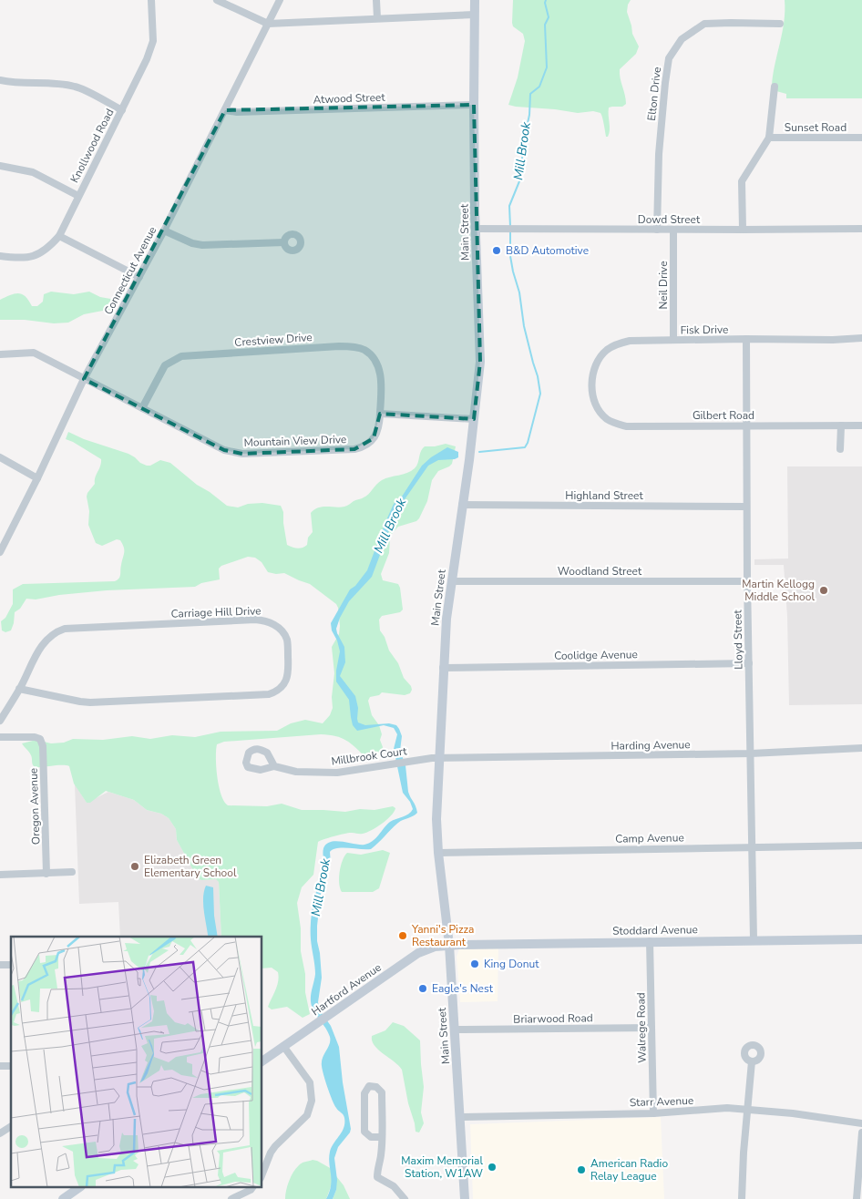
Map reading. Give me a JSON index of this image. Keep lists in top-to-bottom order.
{
  "streets": {
    "main road": ["Main Street", "Stoddard Avenue", "Hartford Avenue"],
    "street": [
      "Elton Drive",
      "Atwood Street",
      "Sunset Road",
      "Knollwood Road",
      "Dowd Street",
      "Connecticut Avenue",
      "Neil Drive",
      "Fisk Drive",
      "Crestview Drive",
      "Gilbert Road",
      "Mountain View Drive",
      "Highland Street",
      "Woodland Street",
      "Carriage Hill Drive",
      "Lloyd Street",
      "Coolidge Avenue",
      "Harding Avenue",
      "Millbrook Court",
      "Oregon Avenue",
      "Camp Avenue",
      "Briarwood Road",
      "Walrege Road",
      "Starr Avenue"
    ]
  },
  "crossings": [
    ["Elton Drive", "Dowd Street"],
    ["Atwood Street", "Main Street"],
    ["Atwood Street", "Connecticut Avenue"],
    ["Dowd Street", "Main Street"],
    ["Dowd Street", "Neil Drive"],
    ["Main Street", "Highland Street"],
    ["Main Street", "Woodland Street"],
    ["Main Street", "Coolidge Avenue"],
    ["Main Street", "Harding Avenue"],
    ["Main Street", "Millbrook Court"],
    ["Main Street", "Camp Avenue"],
    ["Main Street", "Stoddard Avenue"],
    ["Main Street", "Hartford Avenue"],
    ["Main Street", "Briarwood Road"],
    ["Main Street", "Starr Avenue"],
    ["Connecticut Avenue", "Mountain View Drive"],
    ["Neil Drive", "Fisk Drive"],
    ["Fisk Drive", "Gilbert Road"],
    ["Fisk Drive", "Lloyd Street"],
    ["Crestview Drive", "Mountain View Drive"],
    ["Gilbert Road", "Lloyd Street"],
    ["Highland Street", "Lloyd Street"],
    ["Woodland Street", "Lloyd Street"],
    ["Lloyd Street", "Coolidge Avenue"],
    ["Lloyd Street", "Harding Avenue"],
    ["Lloyd Street", "Camp Avenue"],
    ["Lloyd Street", "Stoddard Avenue"],
    ["Harding Avenue", "Millbrook Court"],
    ["Stoddard Avenue", "Hartford Avenue"],
    ["Stoddard Avenue", "Walrege Road"],
    ["Briarwood Road", "Walrege Road"],
    ["Walrege Road", "Starr Avenue"]
  ],
  "water": ["Mill Brook"],
  "places": [
    "B&D Automotive",
    "Martin Kellogg Middle School",
    "Elizabeth Green Elementary School",
    "Yanni's Pizza Restaurant",
    "King Donut",
    "Eagle's Nest",
    "Maxim Memorial Station, W1AW",
    "American Radio Relay League"
  ]
}
